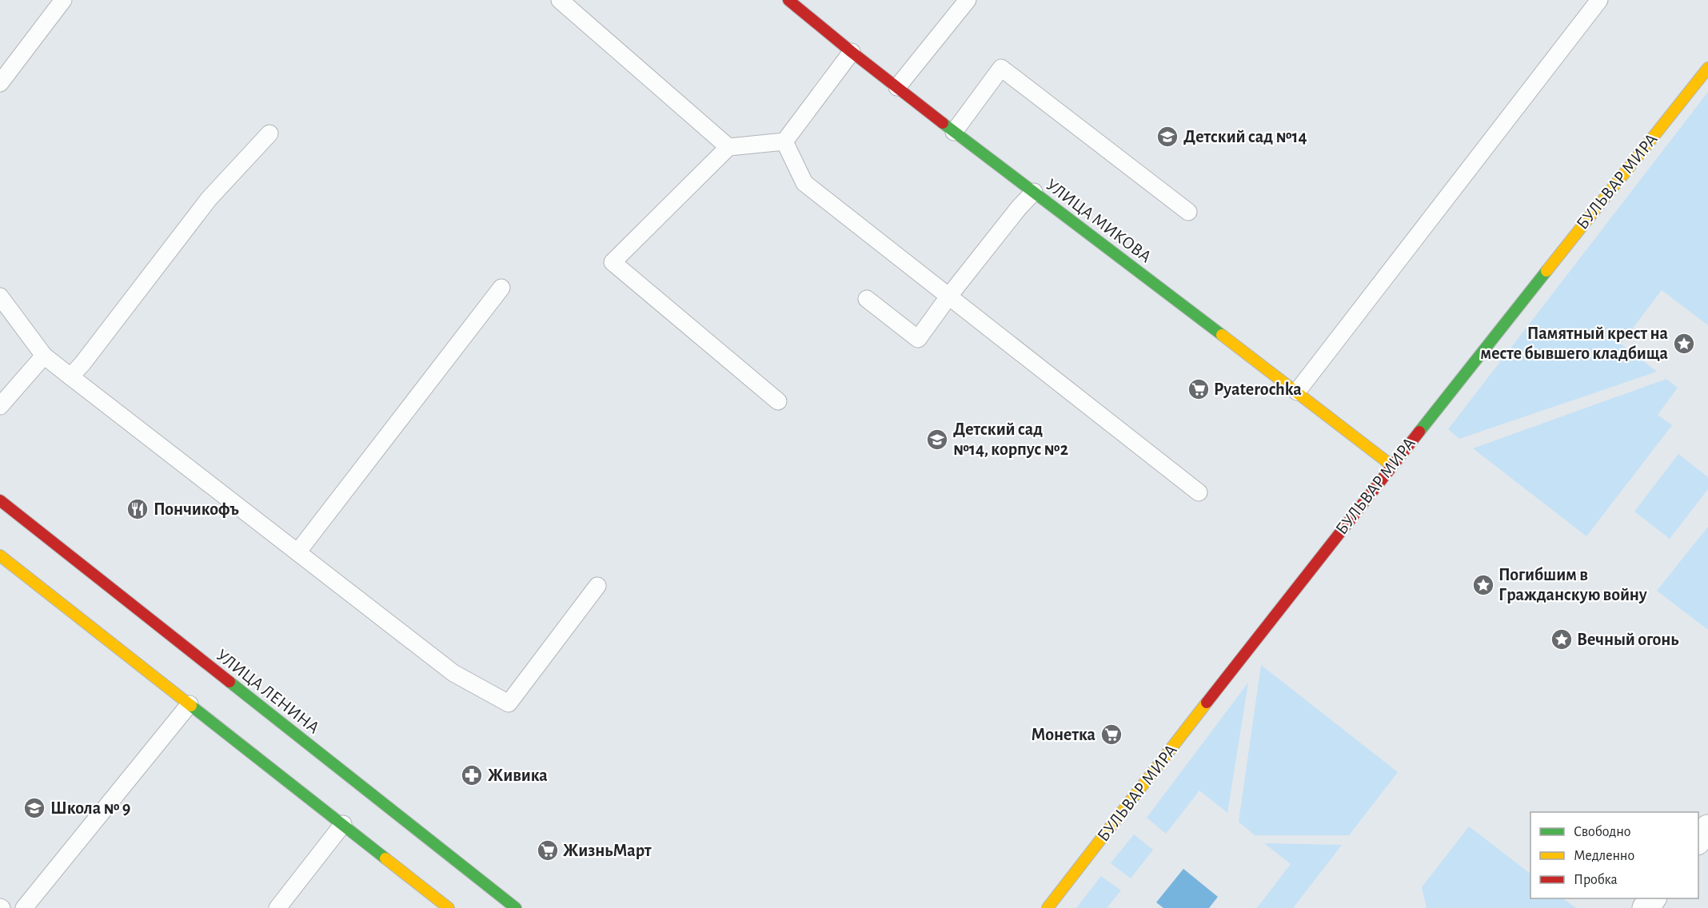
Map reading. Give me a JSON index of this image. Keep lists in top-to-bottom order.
{
  "streets": {
    "street": ["БУЛЬВАР МИРА", "УЛИЦА МИКОВА", "УЛИЦА ЛЕНИНА"]
  },
  "crossings": [
    ["БУЛЬВАР МИРА", "УЛИЦА МИКОВА"]
  ],
  "places": {
    "school or university": ["Детский сад №14", "Детский сад №14, корпус №2", "Школа № 9"],
    "place": ["Памятный крест на месте бывшего кладбища", "Погибшим в Гражданскую войну", "Вечный огонь"],
    "supermarket": ["Pyaterochka", "Монетка", "ЖизньМарт"],
    "restaurant": ["Пончикофъ"],
    "pharmacy": ["Живика"]
  },
  "legend": ["Свободно", "Медленно", "Пробка"]
}
